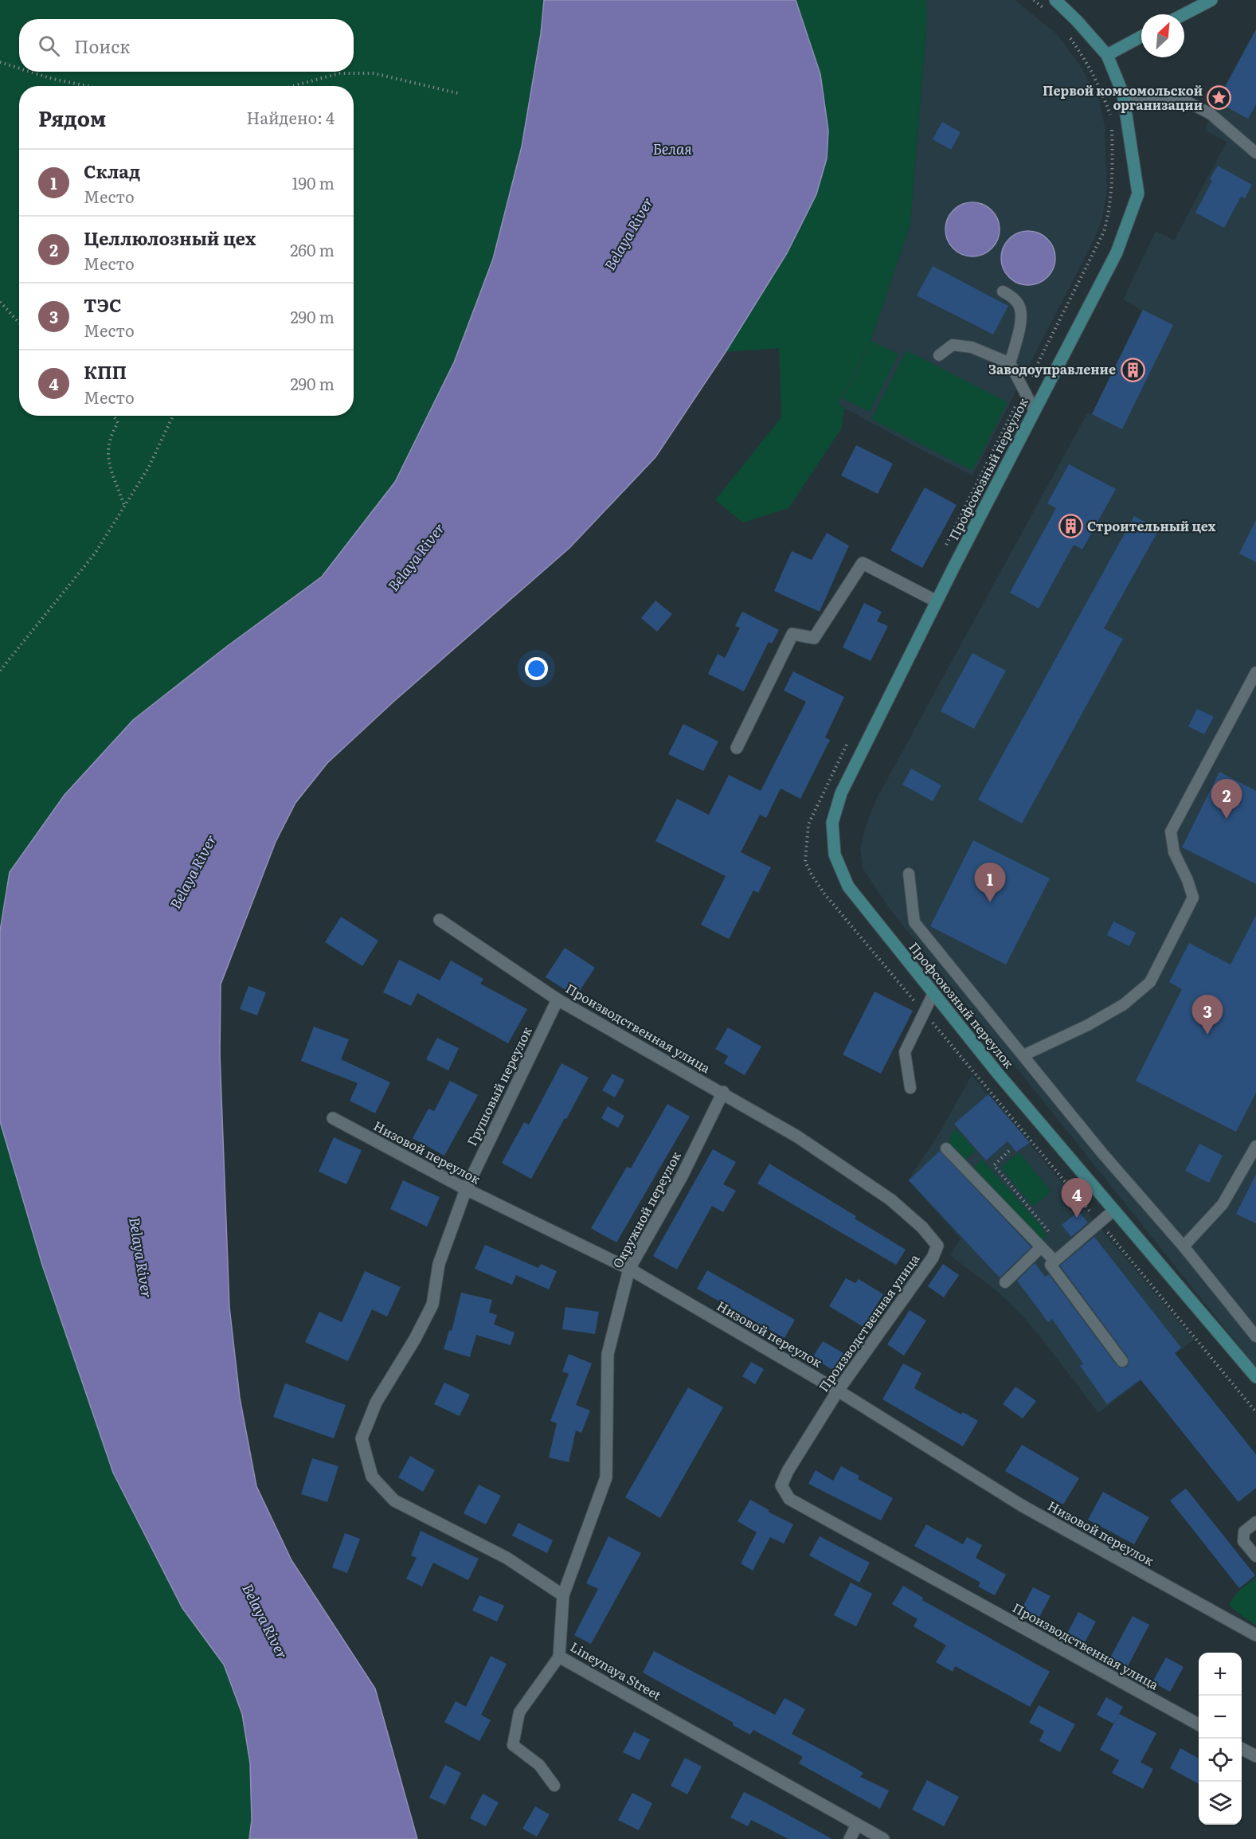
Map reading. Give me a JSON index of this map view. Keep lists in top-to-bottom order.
{
  "streets": {
    "main road": ["Профсоюзный переулок"],
    "street": [
      "Производственная улица",
      "Грушовый переулок",
      "Низовой переулок",
      "Окружной переулок",
      "Lineynaya Street"
    ]
  },
  "crossings": [
    ["Производственная улица", "Грушовый переулок"],
    ["Производственная улица", "Низовой переулок"],
    ["Производственная улица", "Окружной переулок"],
    ["Грушовый переулок", "Низовой переулок"],
    ["Грушовый переулок", "Окружной переулок"],
    ["Грушовый переулок", "Lineynaya Street"],
    ["Низовой переулок", "Окружной переулок"],
    ["Окружной переулок", "Lineynaya Street"]
  ],
  "water": ["Белая", "Belaya River"],
  "places": {
    "place": ["Первой комсомольской организации"],
    "building": ["Заводоуправление", "Строительный цех"]
  },
  "north": "top right",
  "page": {
    "search": "Поиск",
    "heading": ["Рядом", "Найдено: 4"],
    "list": [
      {
        "mark": "1",
        "name": "Склад",
        "note": "Место",
        "value": "190 m"
      },
      {
        "mark": "2",
        "name": "Целлюлозный цех",
        "note": "Место",
        "value": "260 m"
      },
      {
        "mark": "3",
        "name": "ТЭС",
        "note": "Место",
        "value": "290 m"
      },
      {
        "mark": "4",
        "name": "КПП",
        "note": "Место",
        "value": "290 m"
      }
    ],
    "pins": [
      "2",
      "1",
      "3",
      "4"
    ],
    "map_buttons": ["+", "−"]
  }
}
